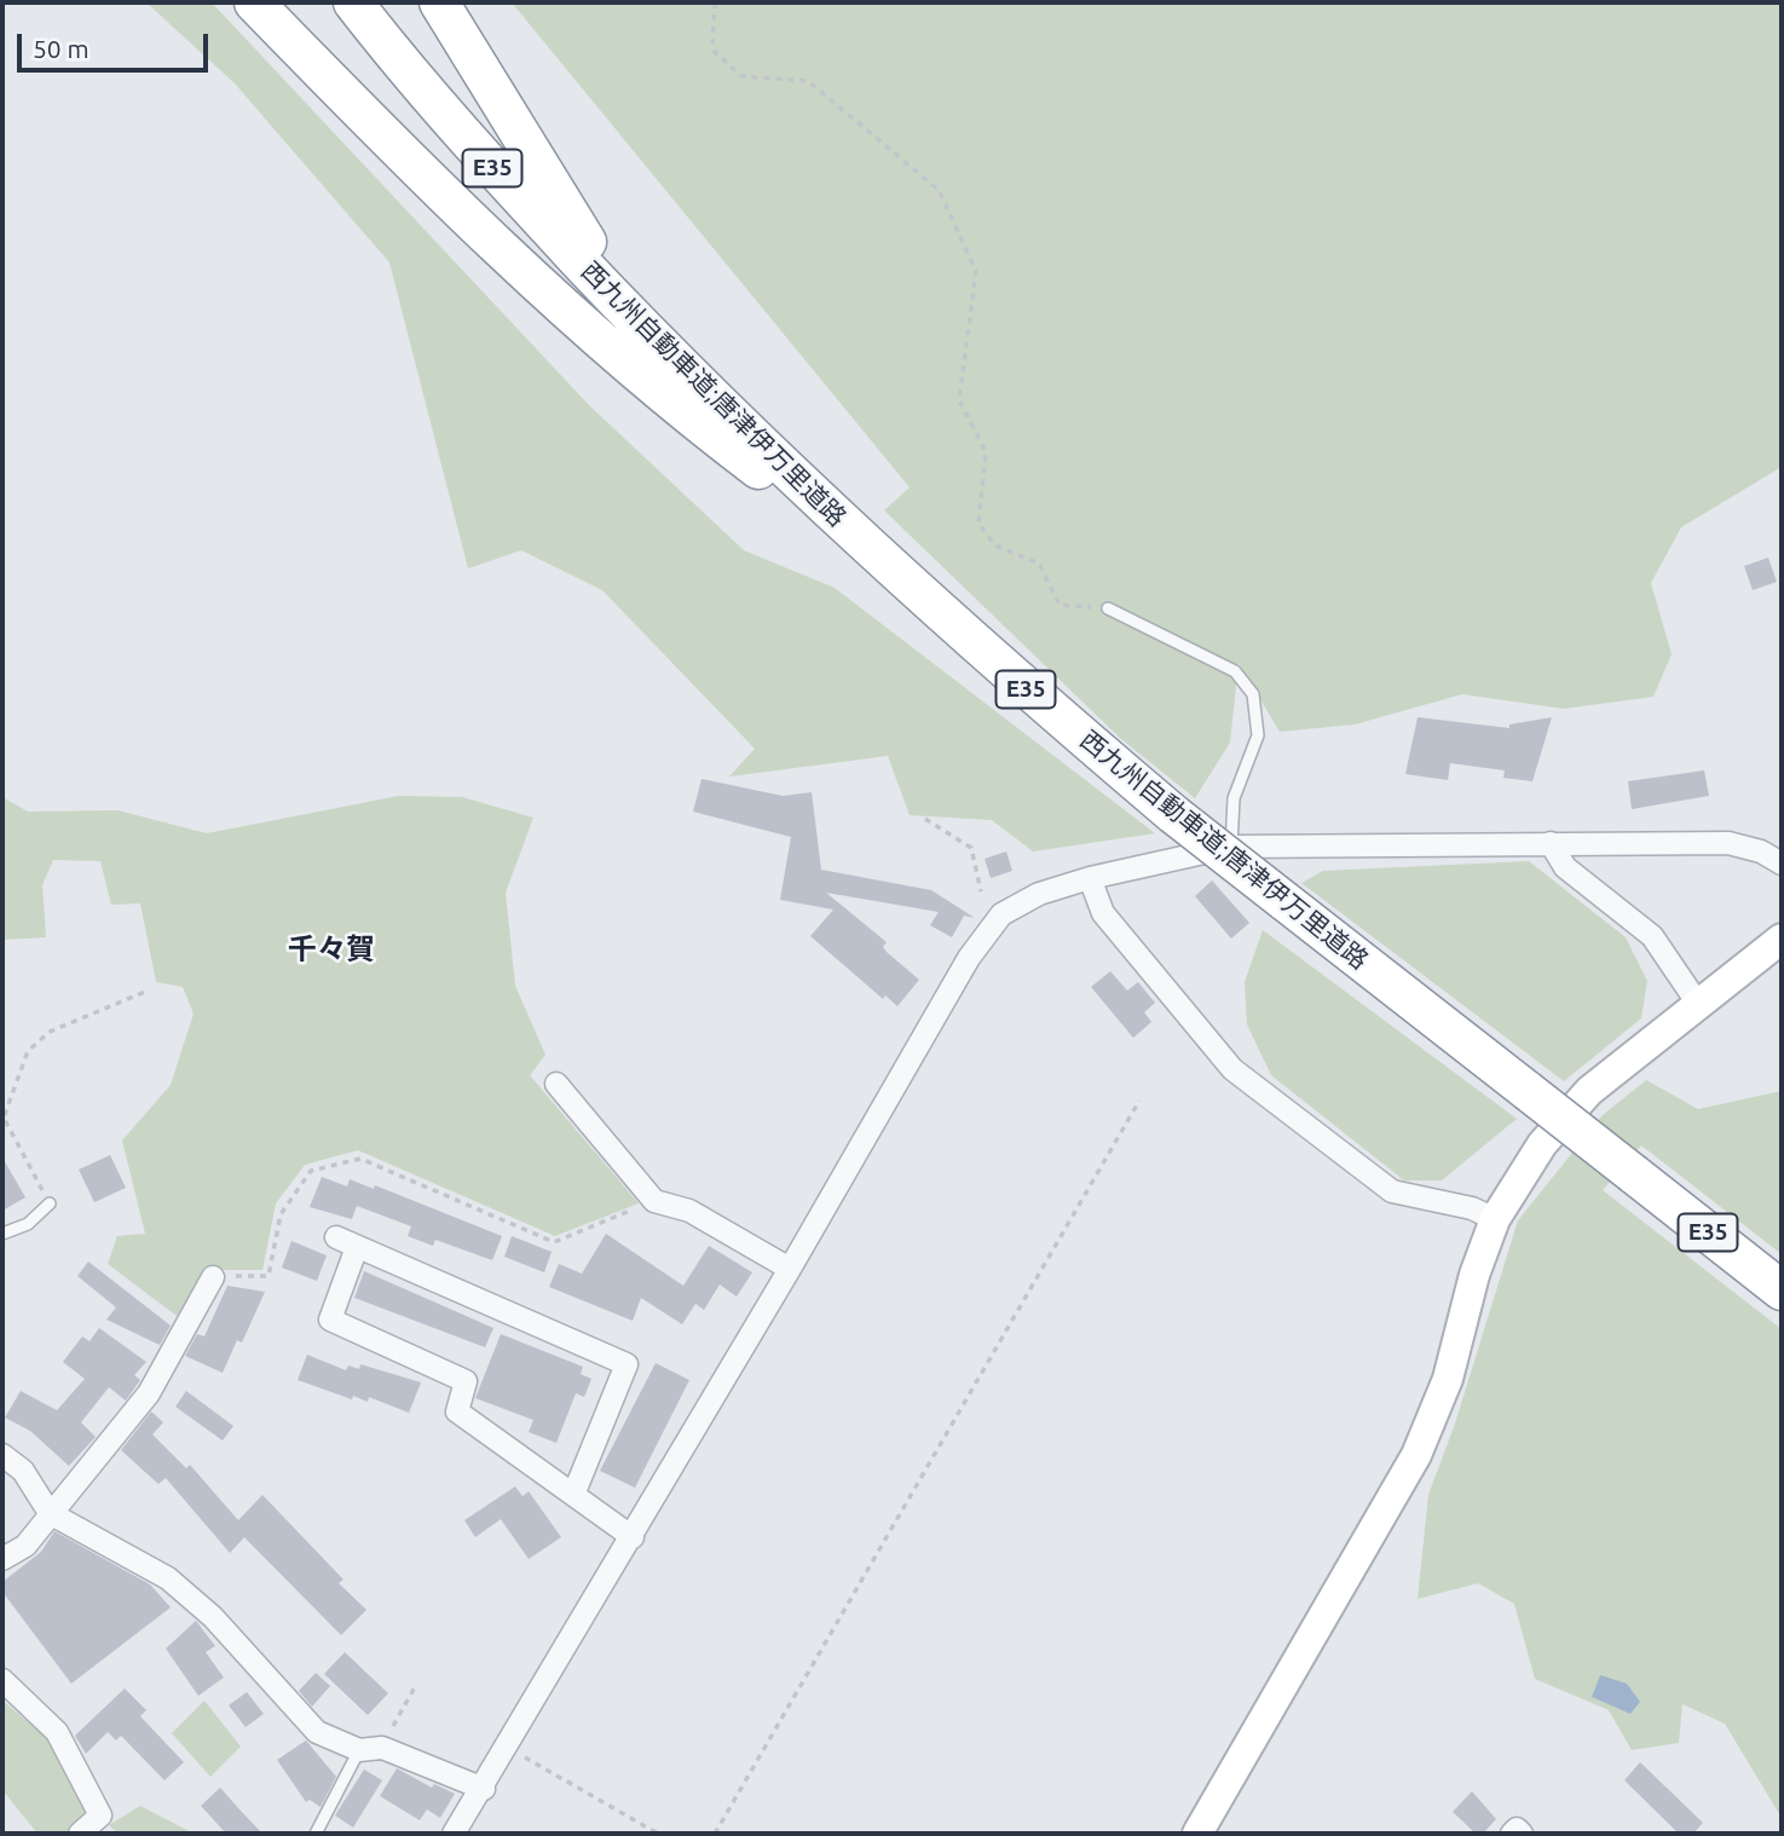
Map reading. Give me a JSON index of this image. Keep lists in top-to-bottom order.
{
  "streets": {
    "highway": ["E35", "西九州自動車道;唐津伊万里道路"]
  },
  "districts": ["千々賀"],
  "scale_bar": "50 m"
}
